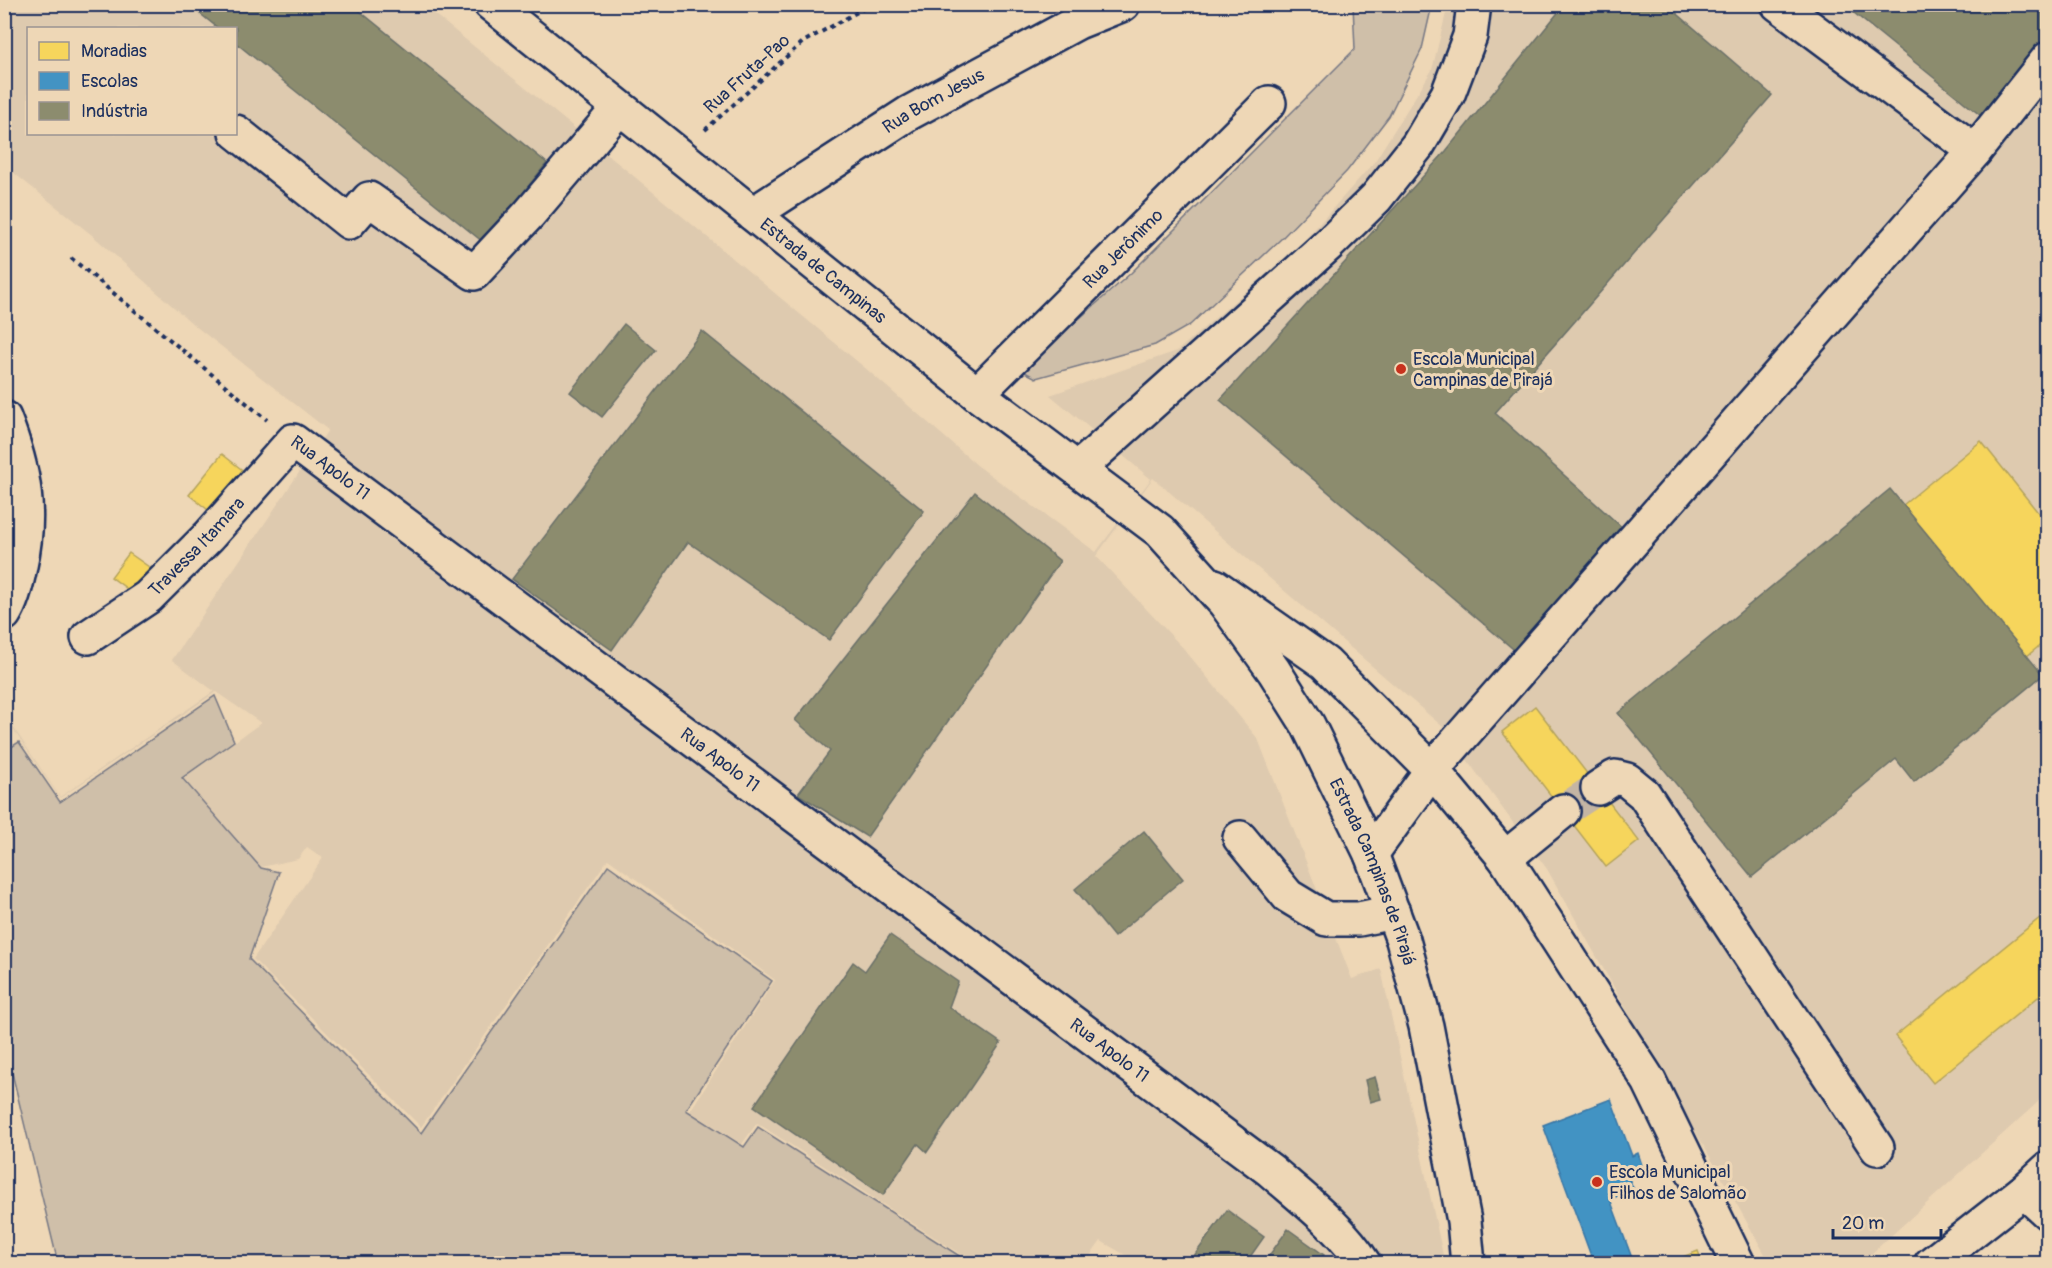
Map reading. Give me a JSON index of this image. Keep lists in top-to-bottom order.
{
  "streets": {
    "street": [
      "Rua Bom Jesus",
      "Rua Jerônimo",
      "Estrada de Campinas",
      "Rua Apolo 11",
      "Travessa Itamara",
      "Estrada Campinas de Pirajá"
    ],
    "path": ["Rua Fruta-Pao"]
  },
  "crossings": [
    ["Rua Fruta-Pao", "Estrada de Campinas"],
    ["Rua Bom Jesus", "Estrada de Campinas"],
    ["Rua Jerônimo", "Estrada de Campinas"],
    ["Estrada de Campinas", "Estrada Campinas de Pirajá"],
    ["Rua Apolo 11", "Travessa Itamara"]
  ],
  "places": ["Escola Municipal Campinas de Pirajá", "Escola Municipal Filhos de Salomão"],
  "legend": ["Moradias", "Escolas", "Indústria"],
  "scale_bar": "20 m"
}
